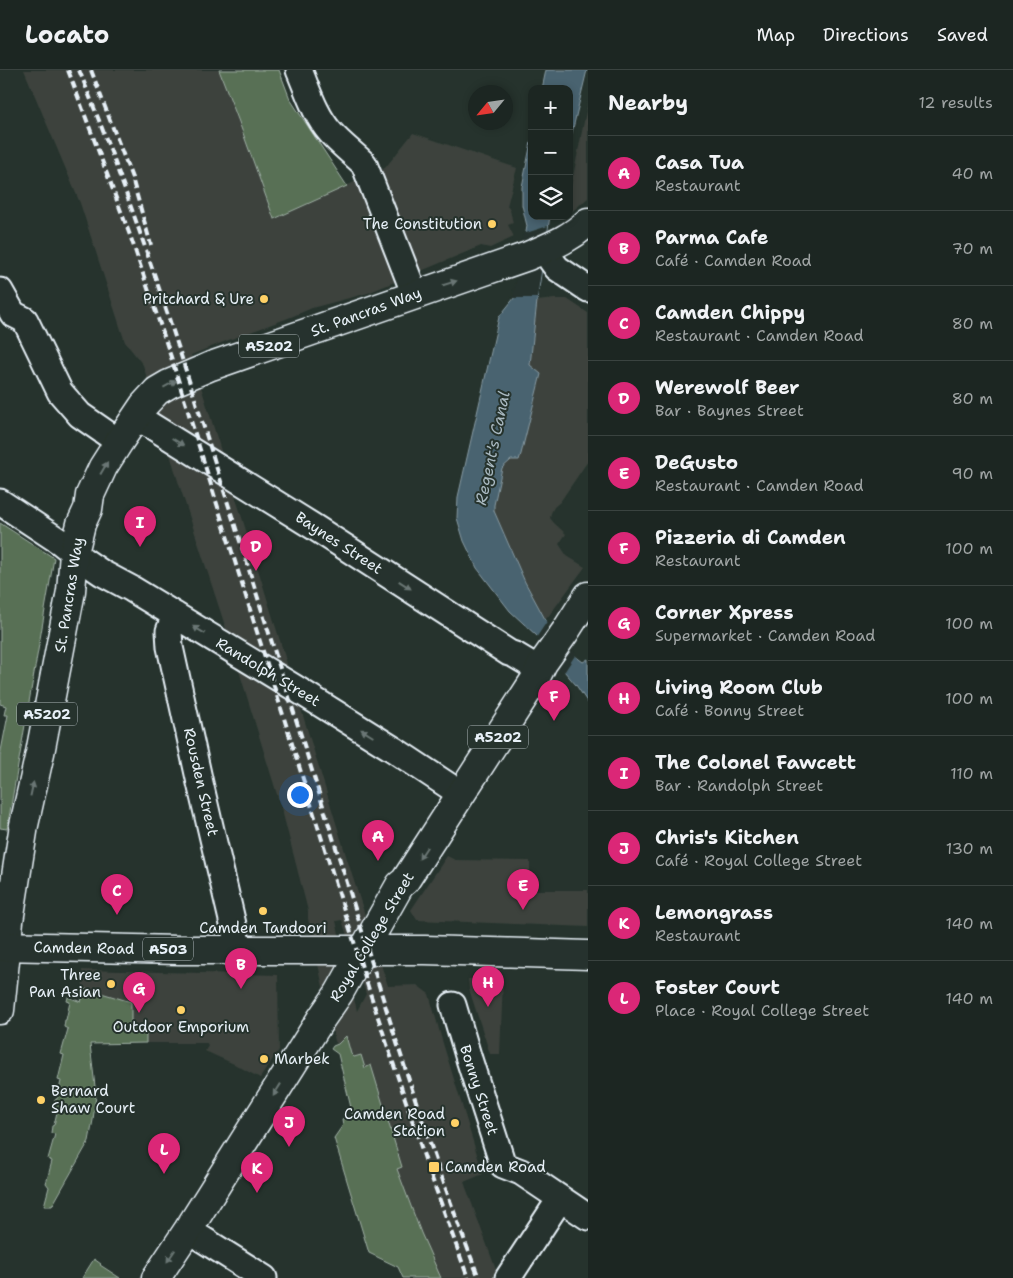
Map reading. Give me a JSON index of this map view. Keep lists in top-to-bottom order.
{
  "streets": {
    "main road": [
      "St. Pancras Way",
      "A5202",
      "Royal College Street",
      "Camden Road",
      "A503"
    ],
    "street": [
      "Baynes Street",
      "Randolph Street",
      "Rousden Street",
      "Bonny Street"
    ]
  },
  "crossings": [
    ["St. Pancras Way", "Baynes Street"],
    ["St. Pancras Way", "Randolph Street"],
    ["St. Pancras Way", "Camden Road"],
    ["Baynes Street", "Royal College Street"],
    ["Randolph Street", "Rousden Street"],
    ["Randolph Street", "Royal College Street"],
    ["Rousden Street", "Camden Road"],
    ["Royal College Street", "Camden Road"]
  ],
  "one_way": [
    "St. Pancras Way",
    "Baynes Street",
    "Randolph Street",
    "Royal College Street"
  ],
  "water": ["Regent's Canal"],
  "places": {
    "other": [
      "The Constitution",
      "Pritchard & Ure",
      "Camden Tandoori",
      "Three Pan Asian",
      "Outdoor Emporium",
      "Marbek",
      "Bernard Shaw Court",
      "Camden Road Station"
    ],
    "transit": ["Camden Road"]
  },
  "north": "bottom left",
  "page": {
    "header": "Locato",
    "nav": ["Map", "Directions", "Saved"],
    "heading": ["Nearby", "12 results"],
    "map_buttons": ["+", "−"],
    "list": [
      {
        "mark": "A",
        "name": "Casa Tua",
        "note": "Restaurant",
        "value": "40 m"
      },
      {
        "mark": "B",
        "name": "Parma Cafe",
        "note": "Café · Camden Road",
        "value": "70 m"
      },
      {
        "mark": "C",
        "name": "Camden Chippy",
        "note": "Restaurant · Camden Road",
        "value": "80 m"
      },
      {
        "mark": "D",
        "name": "Werewolf Beer",
        "note": "Bar · Baynes Street",
        "value": "80 m"
      },
      {
        "mark": "E",
        "name": "DeGusto",
        "note": "Restaurant · Camden Road",
        "value": "90 m"
      },
      {
        "mark": "F",
        "name": "Pizzeria di Camden",
        "note": "Restaurant",
        "value": "100 m"
      },
      {
        "mark": "G",
        "name": "Corner Xpress",
        "note": "Supermarket · Camden Road",
        "value": "100 m"
      },
      {
        "mark": "H",
        "name": "Living Room Club",
        "note": "Café · Bonny Street",
        "value": "100 m"
      },
      {
        "mark": "I",
        "name": "The Colonel Fawcett",
        "note": "Bar · Randolph Street",
        "value": "110 m"
      },
      {
        "mark": "J",
        "name": "Chris's Kitchen",
        "note": "Café · Royal College Street",
        "value": "130 m"
      },
      {
        "mark": "K",
        "name": "Lemongrass",
        "note": "Restaurant",
        "value": "140 m"
      },
      {
        "mark": "L",
        "name": "Foster Court",
        "note": "Place · Royal College Street",
        "value": "140 m"
      }
    ],
    "pins": [
      "I",
      "D",
      "F",
      "A",
      "E",
      "C",
      "B",
      "H",
      "G",
      "J",
      "L",
      "K"
    ]
  }
}
